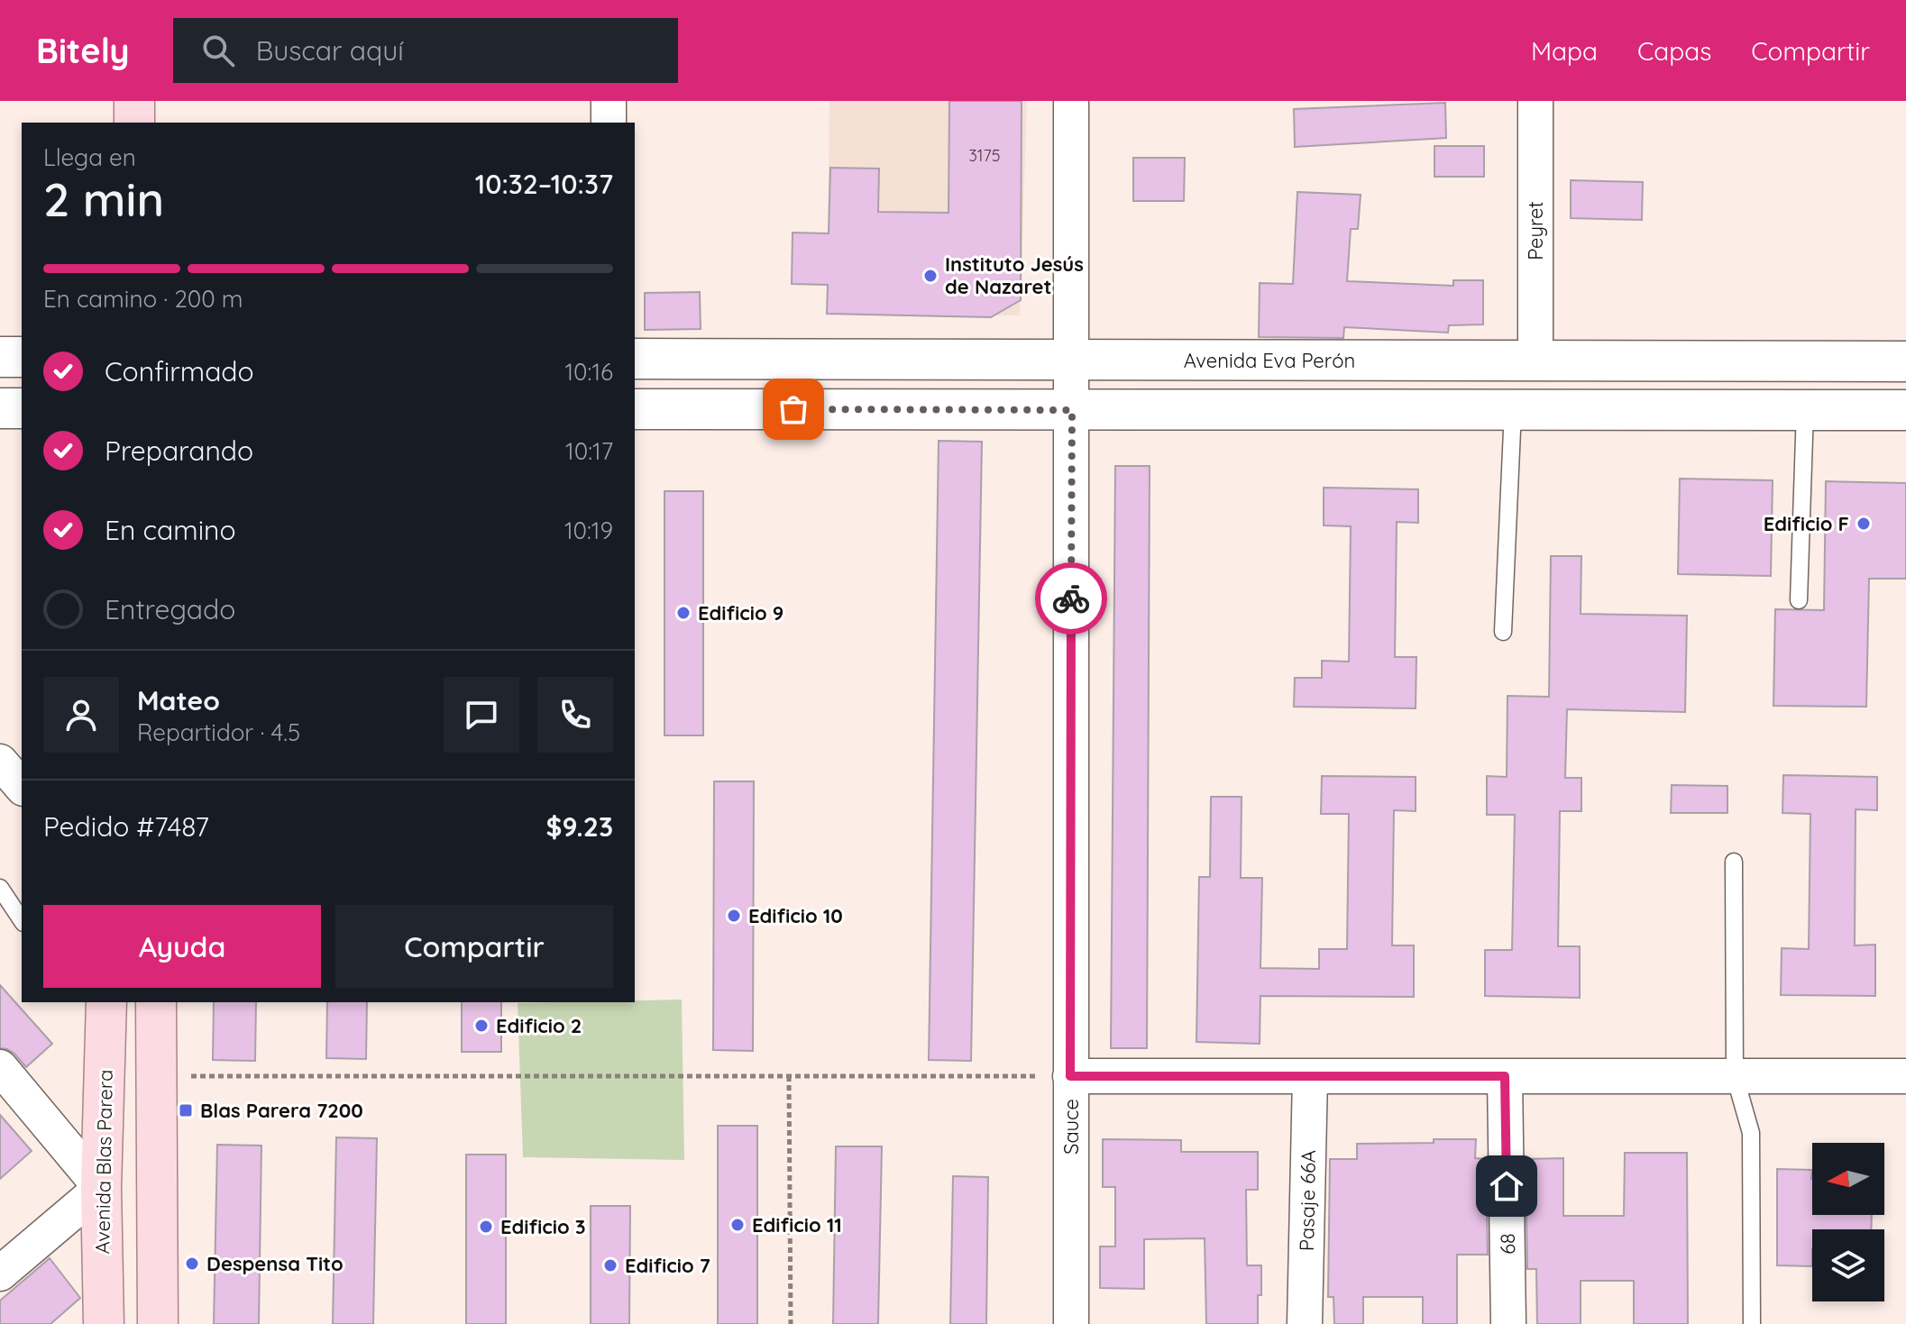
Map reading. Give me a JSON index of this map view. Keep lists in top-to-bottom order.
{
  "streets": {
    "main road": ["Avenida Blas Parera"],
    "street": [
      "Peyret",
      "Avenida Eva Perón",
      "Sauce",
      "Pasaje 66A",
      "68"
    ]
  },
  "crossings": [
    ["Peyret", "Avenida Eva Perón"],
    ["Avenida Eva Perón", "Sauce"]
  ],
  "places": {
    "other": [
      "Instituto Jesús de Nazaret",
      "Edificio F",
      "Edificio 9",
      "Edificio 10",
      "Edificio 2",
      "Edificio 11",
      "Edificio 3",
      "Despensa Tito",
      "Edificio 7"
    ],
    "transit": ["Blas Parera 7200"]
  },
  "house_numbers": ["3175"],
  "north": "left",
  "page": {
    "header": "Bitely",
    "search": "Buscar aquí",
    "nav": ["Mapa", "Capas", "Compartir"],
    "heading": ["2 min", "Llega en", "10:32–10:37"],
    "panel": [
      "Mateo",
      "Repartidor · 4.5",
      "Pedido #7487",
      "$9.23"
    ],
    "bar": "En camino · 200 m",
    "list": [
      ["Confirmado", "10:16"],
      ["Preparando", "10:17"],
      ["En camino", "10:19"],
      "Entregado"
    ],
    "buttons": ["Ayuda", "Compartir"]
  }
}
